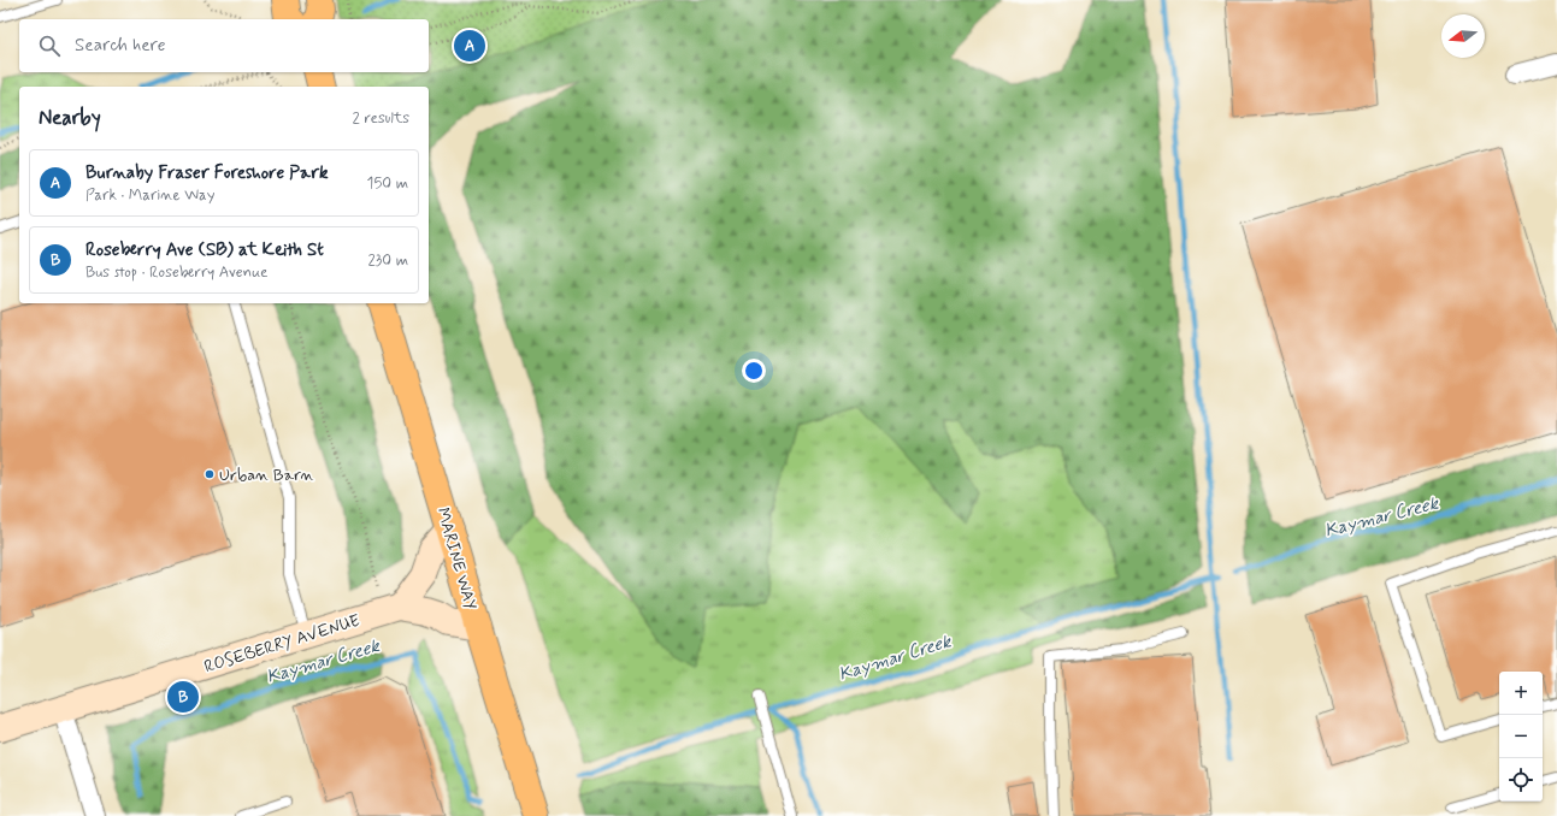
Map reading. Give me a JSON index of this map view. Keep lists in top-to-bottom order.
{
  "streets": {
    "main road": ["MARINE WAY"],
    "street": ["ROSEBERRY AVENUE"]
  },
  "crossings": [
    ["MARINE WAY", "ROSEBERRY AVENUE"]
  ],
  "water": ["Kaymar Creek"],
  "places": ["Urban Barn"],
  "north": "left",
  "page": {
    "search": "Search here",
    "pins": ["A", "B"],
    "heading": ["Nearby", "2 results"],
    "list": [
      {
        "mark": "A",
        "name": "Burnaby Fraser Foreshore Park",
        "note": "Park · Marine Way",
        "value": "150 m"
      },
      {
        "mark": "B",
        "name": "Roseberry Ave (SB) at Keith St",
        "note": "Bus stop · Roseberry Avenue",
        "value": "230 m"
      }
    ],
    "map_buttons": ["+", "−"]
  }
}
